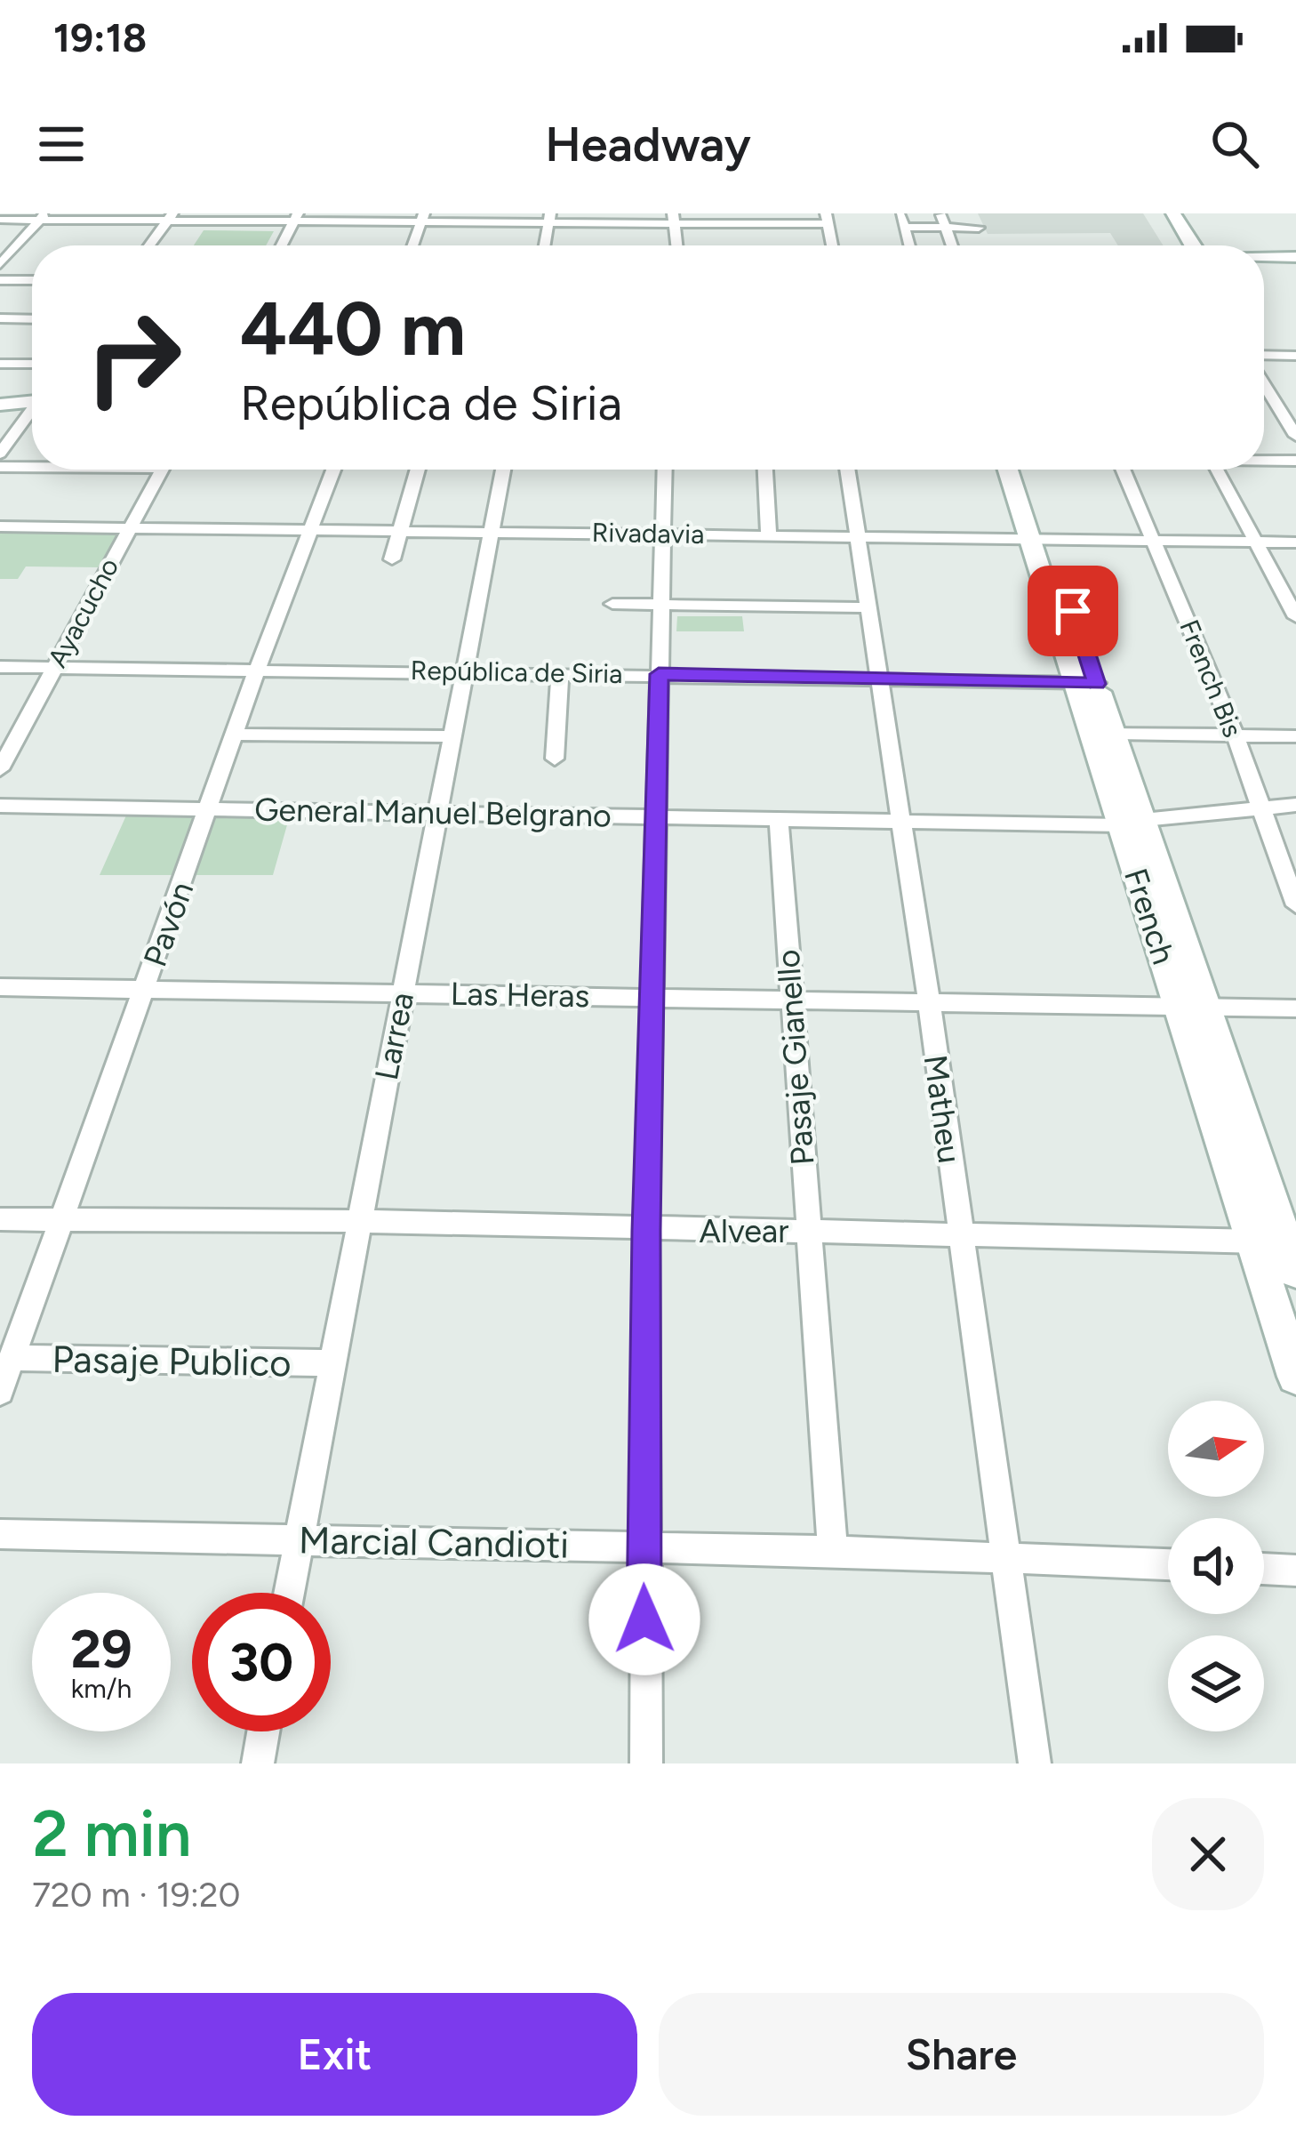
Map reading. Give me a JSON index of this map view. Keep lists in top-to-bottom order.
{
  "streets": {
    "main road": ["French"],
    "street": [
      "Rivadavia",
      "Ayacucho",
      "República de Siria",
      "French Bis",
      "General Manuel Belgrano",
      "Pavón",
      "Las Heras",
      "Larrea",
      "Pasaje Gianello",
      "Matheu",
      "Alvear",
      "Pasaje Publico",
      "Marcial Candioti"
    ]
  },
  "crossings": [
    ["Rivadavia", "Ayacucho"],
    ["Rivadavia", "French Bis"],
    ["Rivadavia", "French"],
    ["Rivadavia", "Pavón"],
    ["Rivadavia", "Larrea"],
    ["Rivadavia", "Matheu"],
    ["Ayacucho", "República de Siria"],
    ["República de Siria", "French"],
    ["República de Siria", "Pavón"],
    ["República de Siria", "Larrea"],
    ["República de Siria", "Matheu"],
    ["General Manuel Belgrano", "French"],
    ["General Manuel Belgrano", "Pavón"],
    ["General Manuel Belgrano", "Larrea"],
    ["General Manuel Belgrano", "Pasaje Gianello"],
    ["General Manuel Belgrano", "Matheu"],
    ["French", "Las Heras"],
    ["French", "Alvear"],
    ["Pavón", "Las Heras"],
    ["Pavón", "Alvear"],
    ["Pavón", "Pasaje Publico"],
    ["Las Heras", "Larrea"],
    ["Las Heras", "Pasaje Gianello"],
    ["Las Heras", "Matheu"],
    ["Larrea", "Alvear"],
    ["Larrea", "Pasaje Publico"],
    ["Larrea", "Marcial Candioti"],
    ["Pasaje Gianello", "Alvear"],
    ["Pasaje Gianello", "Marcial Candioti"],
    ["Matheu", "Alvear"],
    ["Matheu", "Marcial Candioti"]
  ],
  "north": "right",
  "page": {
    "status": "19:18",
    "header": "Headway",
    "turn": ["440 m", "República de Siria"],
    "speed": "29 km/h",
    "limit": "30",
    "heading": ["2 min", "720 m · 19:20"],
    "buttons": ["Exit", "Share"]
  }
}
